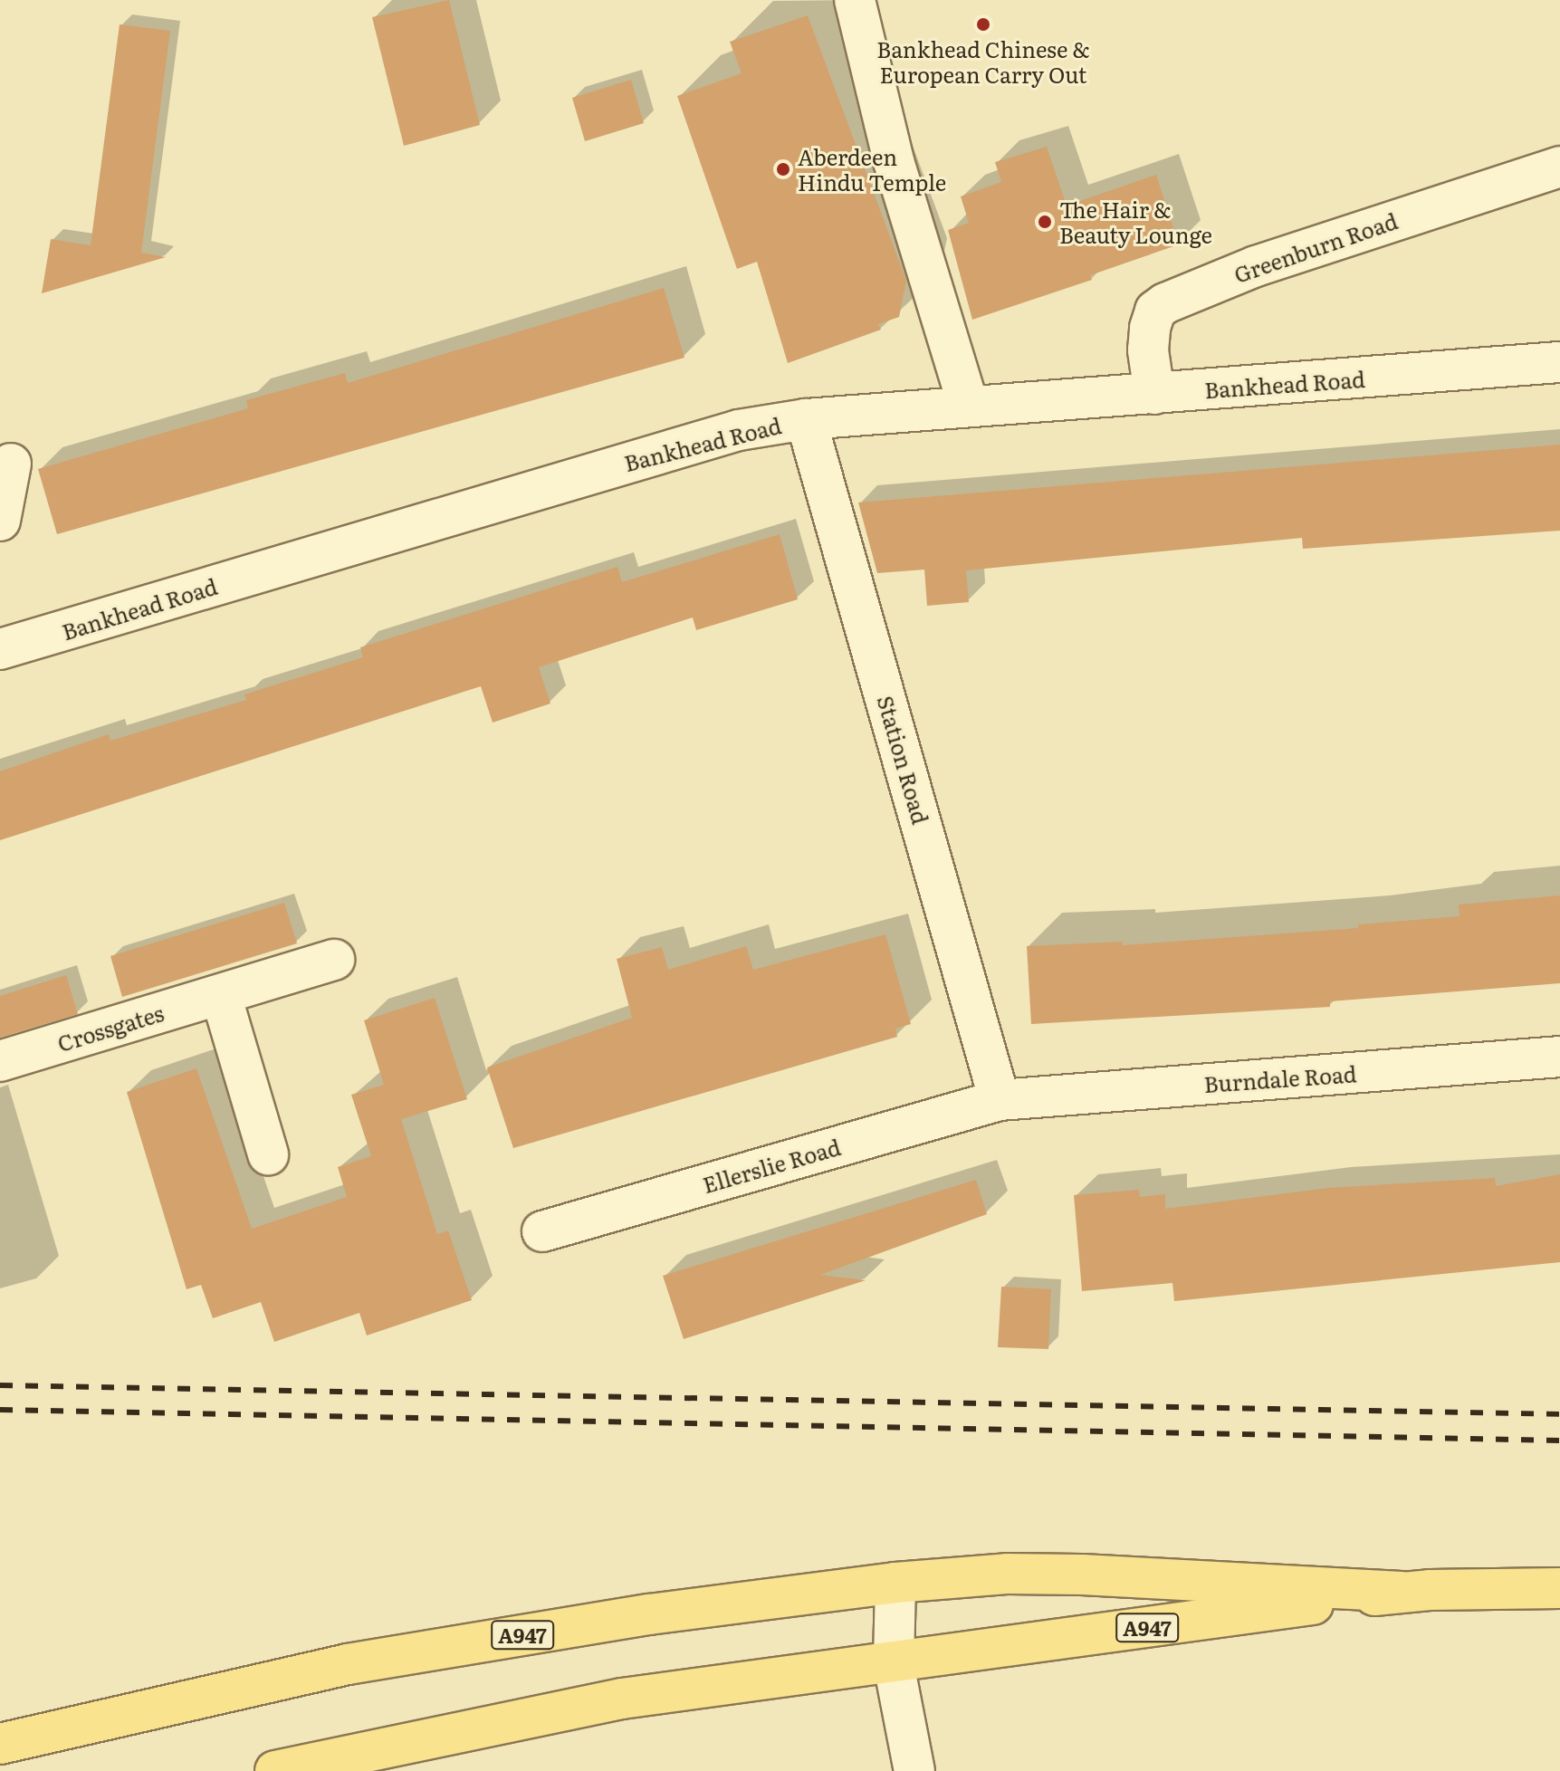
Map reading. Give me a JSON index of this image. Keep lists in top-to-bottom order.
{
  "streets": {
    "main road": ["A947"],
    "street": [
      "Greenburn Road",
      "Bankhead Road",
      "Station Road",
      "Crossgates",
      "Burndale Road",
      "Ellerslie Road"
    ]
  },
  "crossings": [
    ["Greenburn Road", "Bankhead Road"],
    ["Bankhead Road", "Station Road"],
    ["Station Road", "Burndale Road"],
    ["Station Road", "Ellerslie Road"],
    ["Burndale Road", "Ellerslie Road"]
  ],
  "places": ["Bankhead Chinese & European Carry Out", "Aberdeen Hindu Temple", "The Hair & Beauty Lounge"]
}
